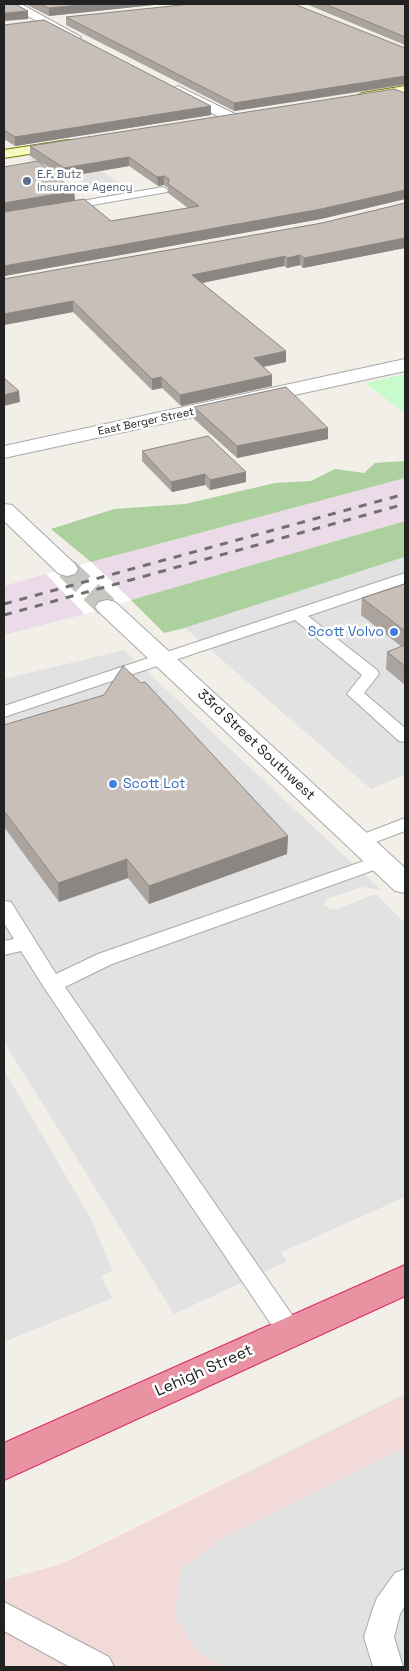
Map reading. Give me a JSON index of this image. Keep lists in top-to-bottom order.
{
  "streets": {
    "highway": ["Lehigh Street"],
    "street": ["East Berger Street", "33rd Street Southwest"]
  },
  "places": ["E.F. Butz Insurance Agency", "Scott Volvo", "Scott Lot"]
}
